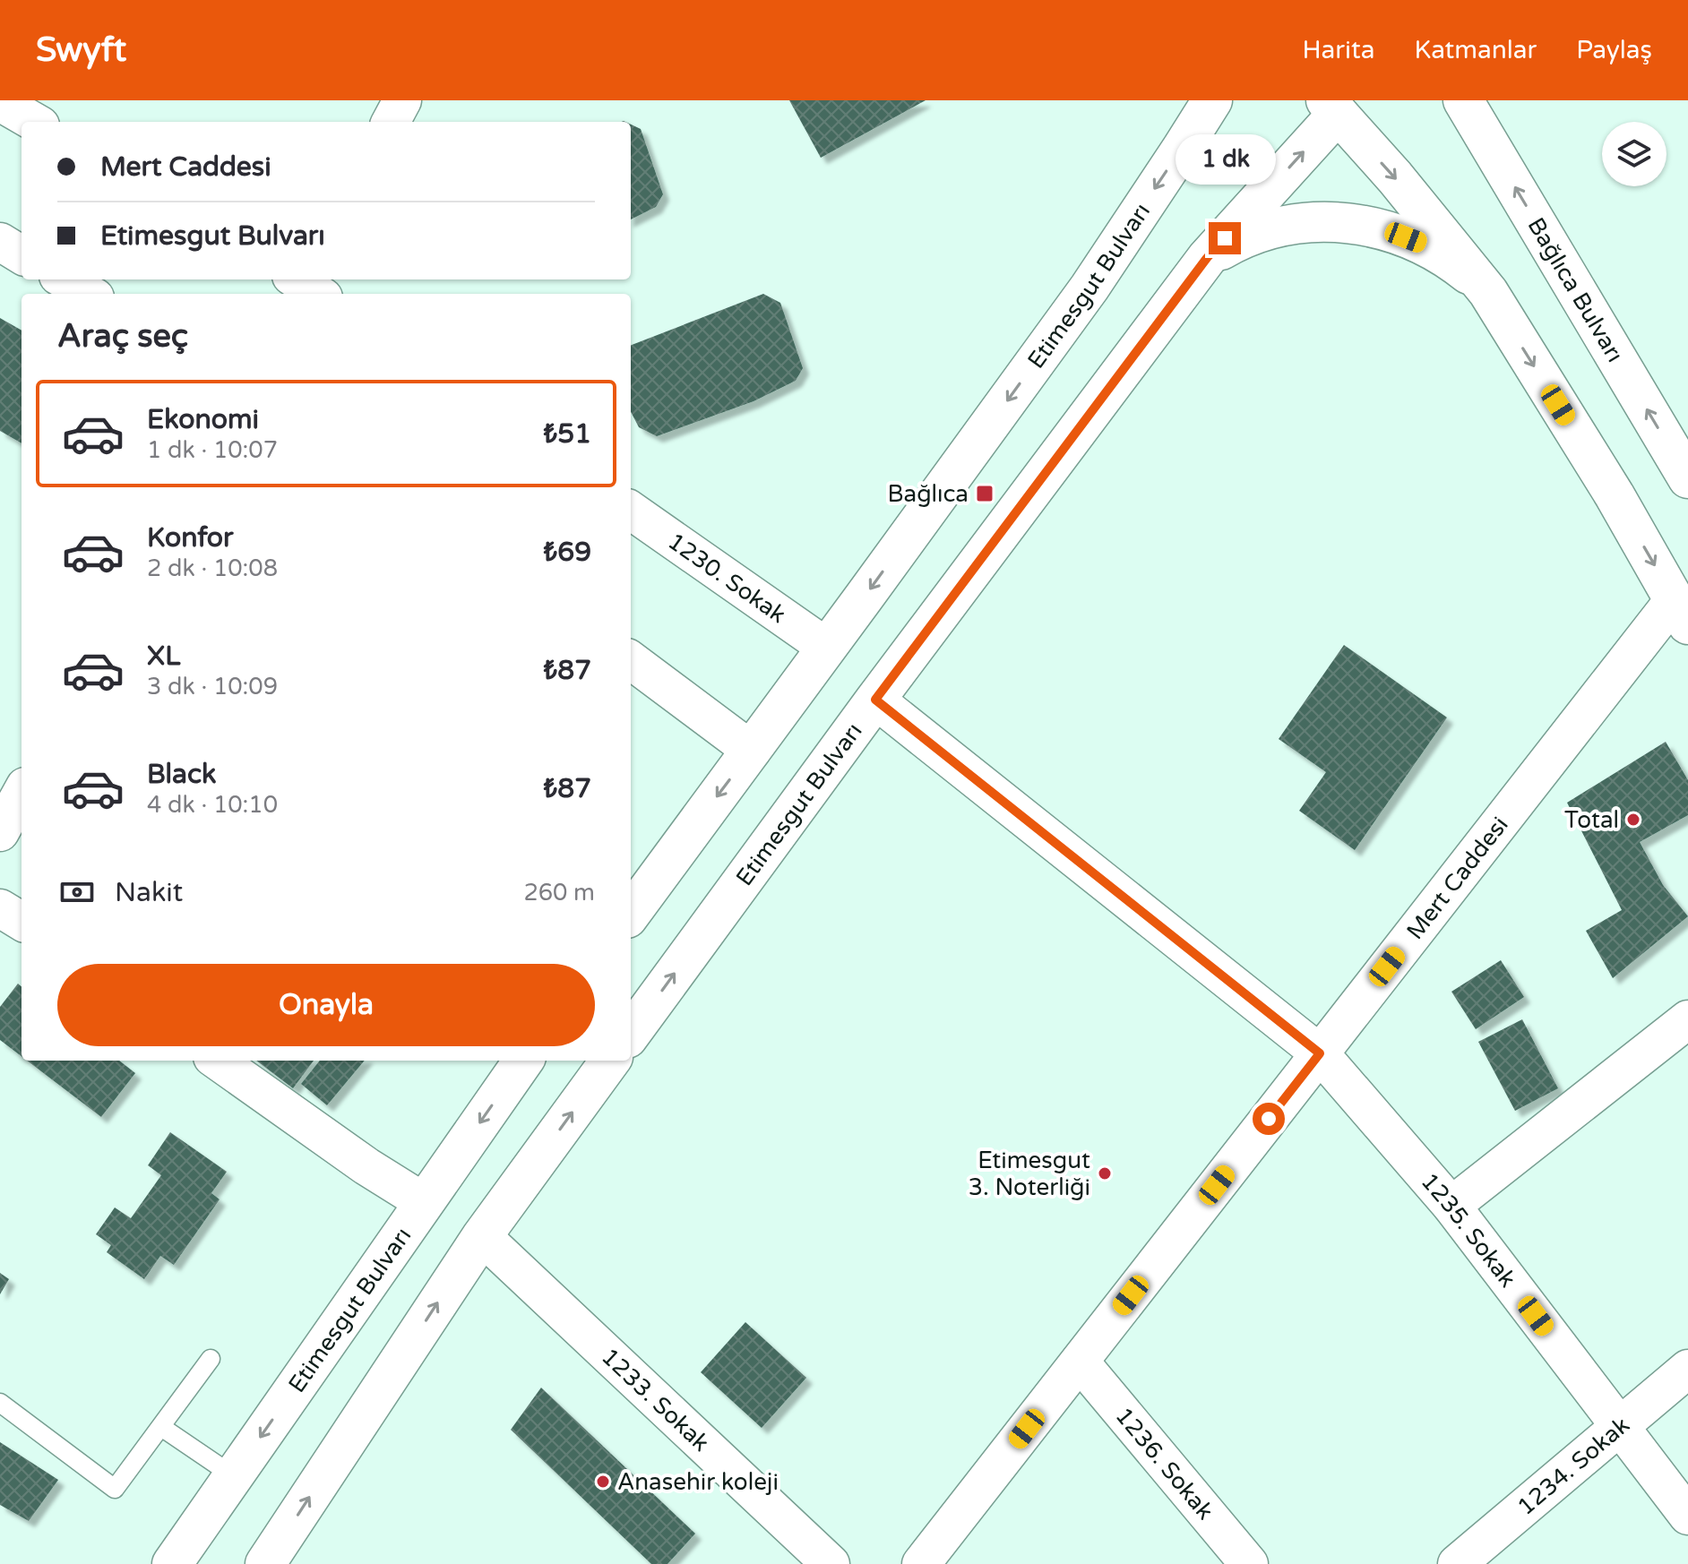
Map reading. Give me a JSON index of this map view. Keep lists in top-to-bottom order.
{
  "streets": {
    "main road": ["Etimesgut Bulvarı", "Bağlıca Bulvarı"],
    "street": [
      "1230. Sokak",
      "Mert Caddesi",
      "1235. Sokak",
      "1233. Sokak",
      "1236. Sokak",
      "1234. Sokak"
    ]
  },
  "crossings": [
    ["Etimesgut Bulvarı", "1230. Sokak"],
    ["Etimesgut Bulvarı", "1235. Sokak"],
    ["Mert Caddesi", "1235. Sokak"],
    ["Mert Caddesi", "1236. Sokak"],
    ["1235. Sokak", "1234. Sokak"]
  ],
  "places": {
    "transit": ["Bağlıca"],
    "other": ["Total", "Etimesgut 3. Noterliği", "Anasehir koleji"]
  },
  "page": {
    "header": "Swyft",
    "nav": ["Harita", "Katmanlar", "Paylaş"],
    "banner": ["Mert Caddesi", "Etimesgut Bulvarı"],
    "bubble": "1 dk",
    "heading": "Araç seç",
    "list": [
      {
        "name": "Ekonomi",
        "note": "1 dk · 10:07",
        "value": "₺51"
      },
      {
        "name": "Konfor",
        "note": "2 dk · 10:08",
        "value": "₺69"
      },
      {
        "name": "XL",
        "note": "3 dk · 10:09",
        "value": "₺87"
      },
      {
        "name": "Black",
        "note": "4 dk · 10:10",
        "value": "₺87"
      }
    ],
    "pay": ["Nakit", "260 m"],
    "buttons": "Onayla"
  }
}
